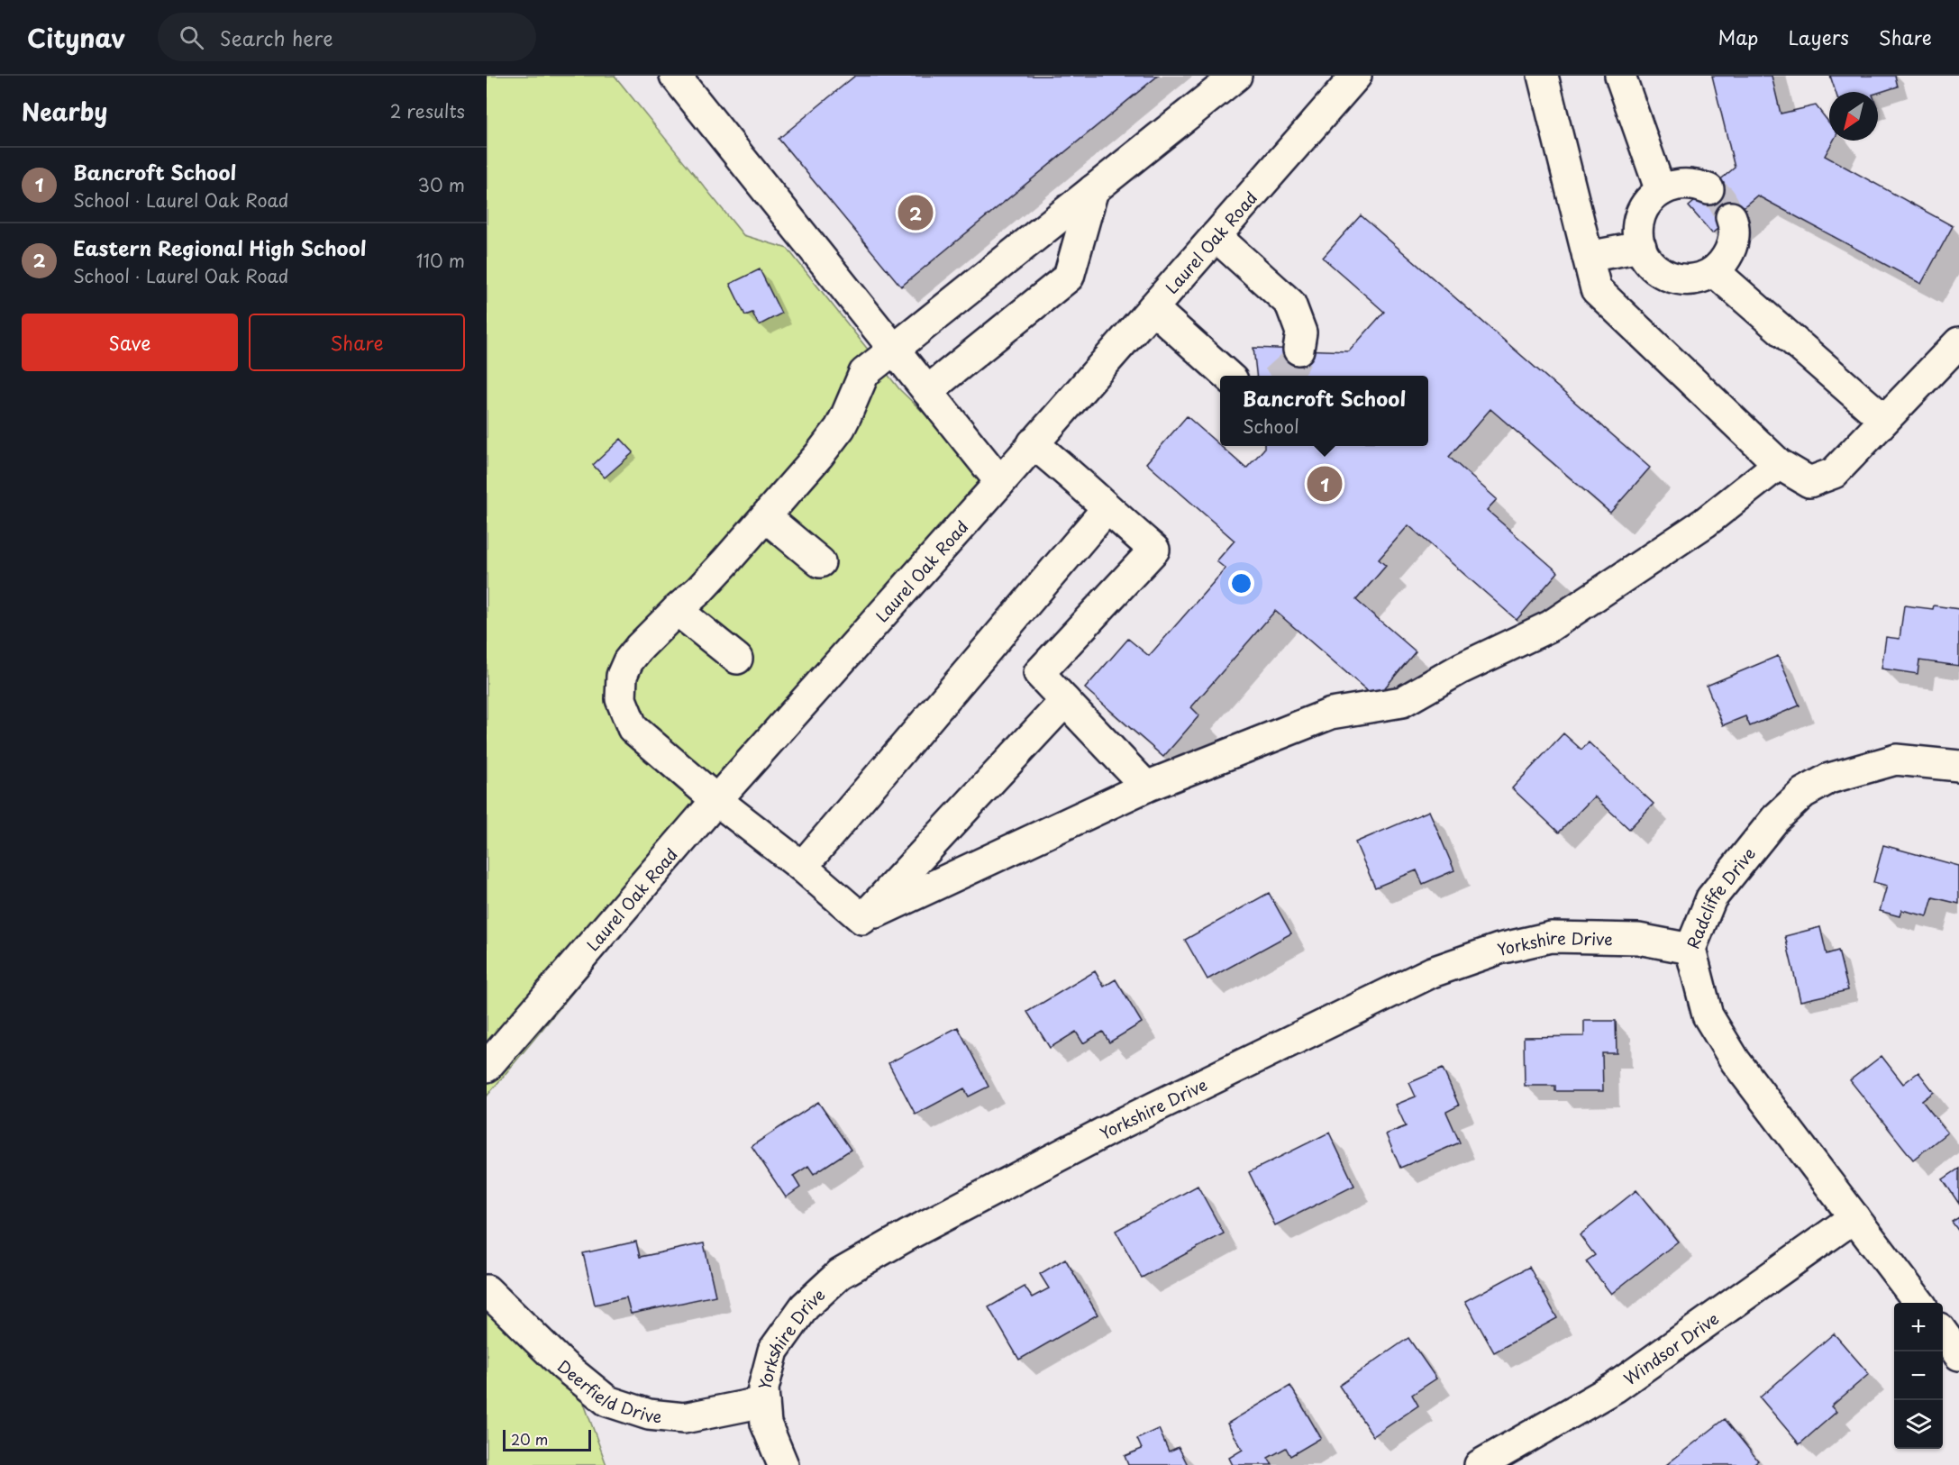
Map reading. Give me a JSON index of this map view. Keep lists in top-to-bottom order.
{
  "streets": {
    "street": [
      "Laurel Oak Road",
      "Radcliffe Drive",
      "Yorkshire Drive",
      "Windsor Drive",
      "Deerfield Drive"
    ]
  },
  "crossings": [
    ["Radcliffe Drive", "Yorkshire Drive"],
    ["Radcliffe Drive", "Windsor Drive"],
    ["Yorkshire Drive", "Deerfield Drive"]
  ],
  "scale_bar": "20 m",
  "north": "bottom left",
  "page": {
    "header": "Citynav",
    "search": "Search here",
    "nav": ["Map", "Layers", "Share"],
    "heading": ["Nearby", "2 results"],
    "list": [
      {
        "mark": "1",
        "name": "Bancroft School",
        "note": "School · Laurel Oak Road",
        "value": "30 m"
      },
      {
        "mark": "2",
        "name": "Eastern Regional High School",
        "note": "School · Laurel Oak Road",
        "value": "110 m"
      }
    ],
    "pins": ["2", "1"],
    "buttons": ["Save", "Share"],
    "popup": ["Bancroft School", "School"],
    "map_buttons": ["+", "−"],
    "scale": "20 m"
  }
}
